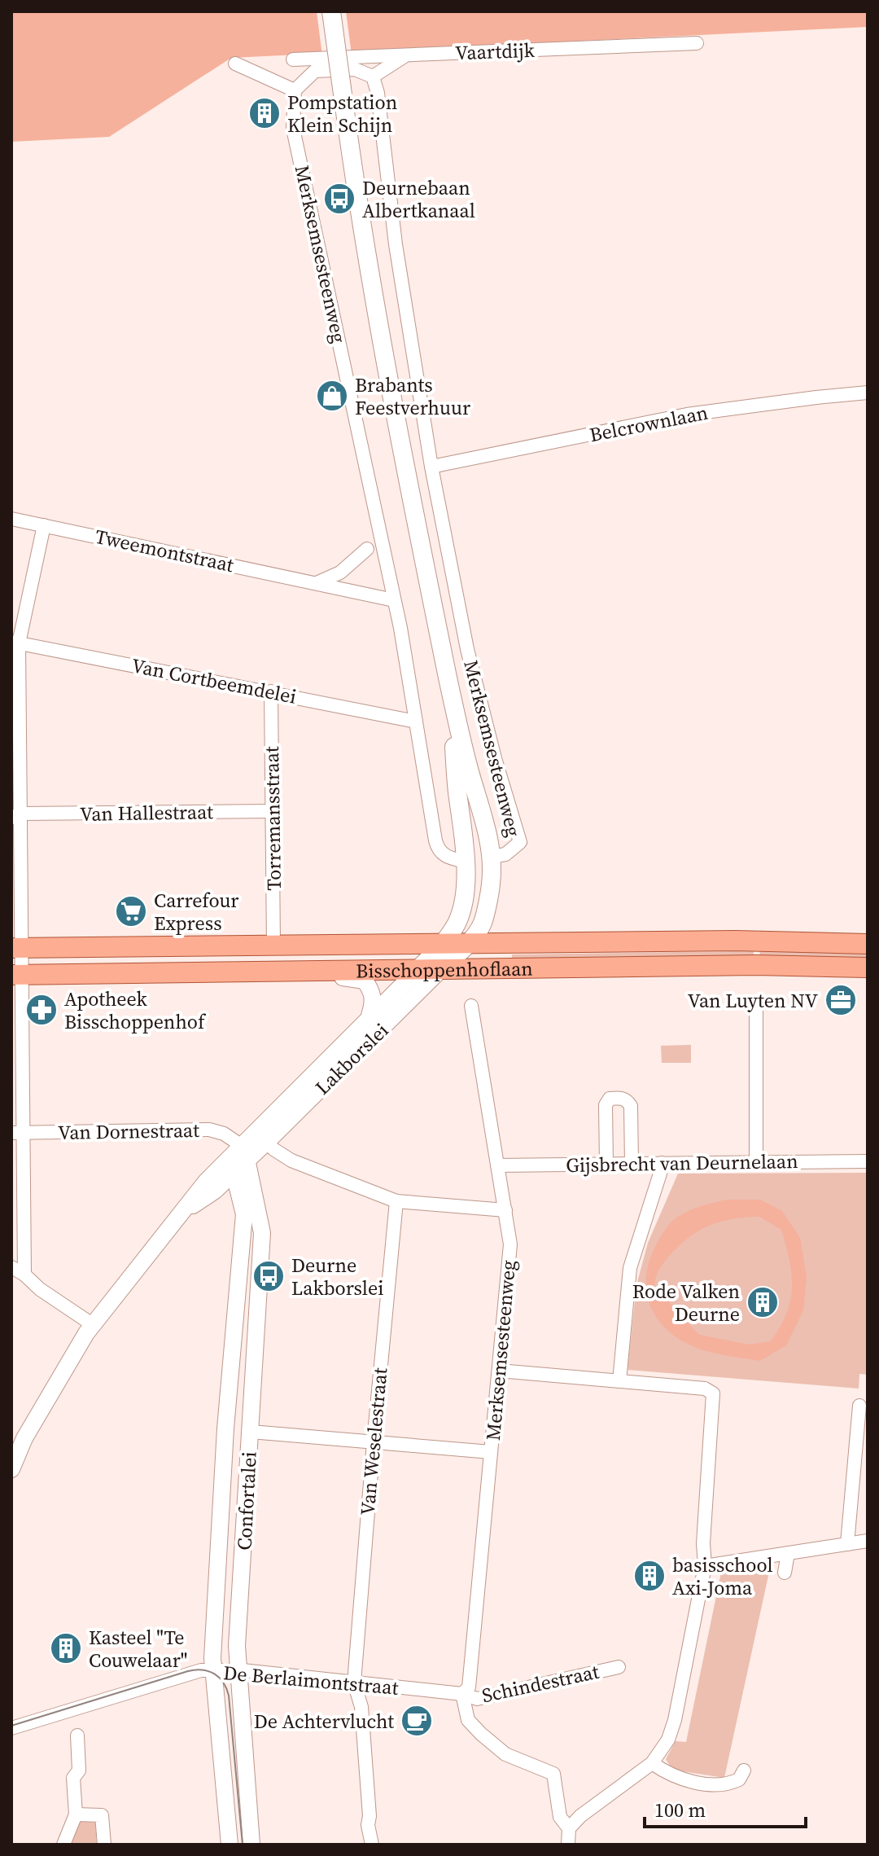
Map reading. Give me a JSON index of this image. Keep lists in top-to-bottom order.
{
  "streets": {
    "main road": ["Merksemsesteenweg", "Bisschoppenhoflaan", "Lakborslei"],
    "street": [
      "Vaartdijk",
      "Belcrownlaan",
      "Tweemontstraat",
      "Van Cortbeemdelei",
      "Van Hallestraat",
      "Torremansstraat",
      "Van Dornestraat",
      "Gijsbrecht van Deurnelaan",
      "Van Weselestraat",
      "Confortalei",
      "De Berlaimontstraat",
      "Schindestraat"
    ]
  },
  "crossings": [
    ["Merksemsesteenweg", "Belcrownlaan"],
    ["Merksemsesteenweg", "Tweemontstraat"],
    ["Merksemsesteenweg", "Van Cortbeemdelei"],
    ["Merksemsesteenweg", "Bisschoppenhoflaan"],
    ["Merksemsesteenweg", "Lakborslei"],
    ["Merksemsesteenweg", "Gijsbrecht van Deurnelaan"],
    ["Merksemsesteenweg", "De Berlaimontstraat"],
    ["Merksemsesteenweg", "Schindestraat"],
    ["Van Cortbeemdelei", "Torremansstraat"],
    ["Van Hallestraat", "Torremansstraat"],
    ["Torremansstraat", "Bisschoppenhoflaan"],
    ["Bisschoppenhoflaan", "Lakborslei"],
    ["Lakborslei", "Van Dornestraat"],
    ["Lakborslei", "Confortalei"],
    ["Van Dornestraat", "Confortalei"],
    ["Van Weselestraat", "De Berlaimontstraat"],
    ["Confortalei", "De Berlaimontstraat"],
    ["De Berlaimontstraat", "Schindestraat"]
  ],
  "places": {
    "building": [
      "Pompstation Klein Schijn",
      "Rode Valken Deurne",
      "basisschool Axi-Joma",
      "Kasteel \"Te Couwelaar\""
    ],
    "bus stop": ["Deurnebaan Albertkanaal", "Deurne Lakborslei"],
    "shop": ["Brabants Feestverhuur"],
    "supermarket": ["Carrefour Express"],
    "office": ["Van Luyten NV"],
    "pharmacy": ["Apotheek Bisschoppenhof"],
    "cafe": ["De Achtervlucht"]
  },
  "scale_bar": "100 m"
}
